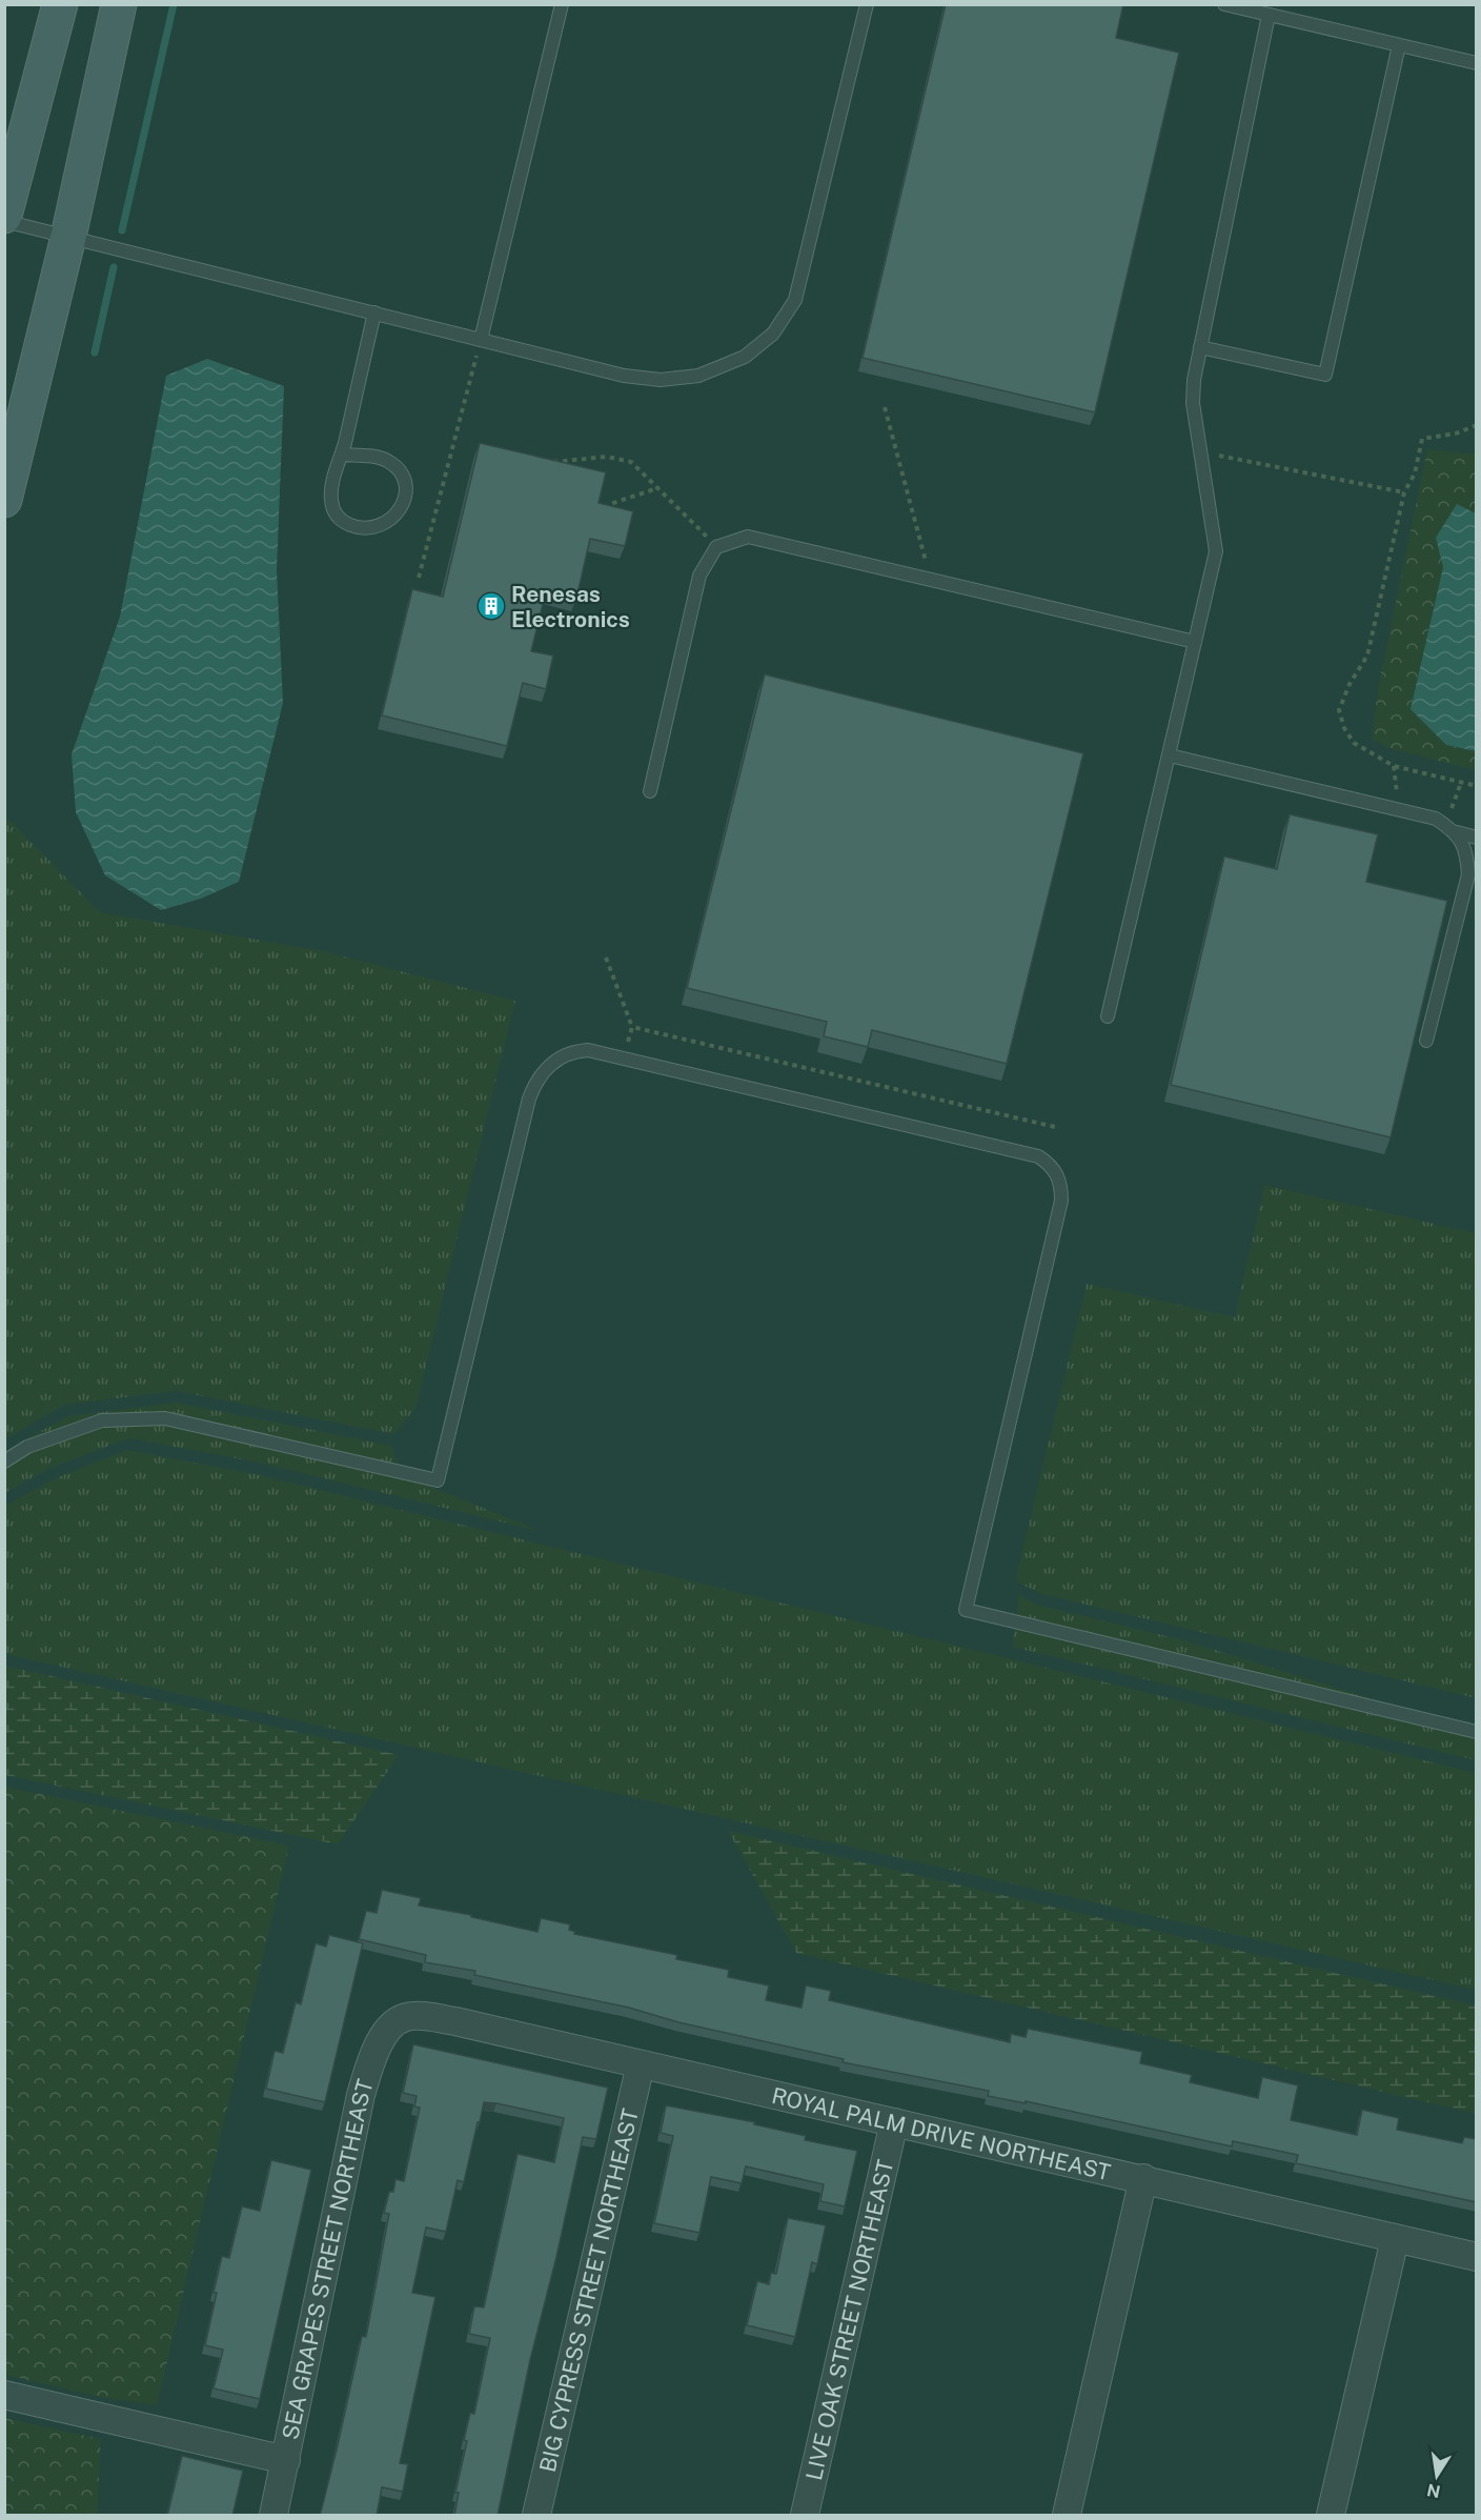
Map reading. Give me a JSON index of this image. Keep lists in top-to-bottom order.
{
  "streets": {
    "street": [
      "ROYAL PALM DRIVE NORTHEAST",
      "SEA GRAPES STREET NORTHEAST",
      "BIG CYPRESS STREET NORTHEAST",
      "LIVE OAK STREET NORTHEAST"
    ]
  },
  "crossings": [
    ["ROYAL PALM DRIVE NORTHEAST", "SEA GRAPES STREET NORTHEAST"],
    ["ROYAL PALM DRIVE NORTHEAST", "BIG CYPRESS STREET NORTHEAST"],
    ["ROYAL PALM DRIVE NORTHEAST", "LIVE OAK STREET NORTHEAST"]
  ],
  "places": {
    "building": ["Renesas Electronics"]
  },
  "north": "bottom"
}
